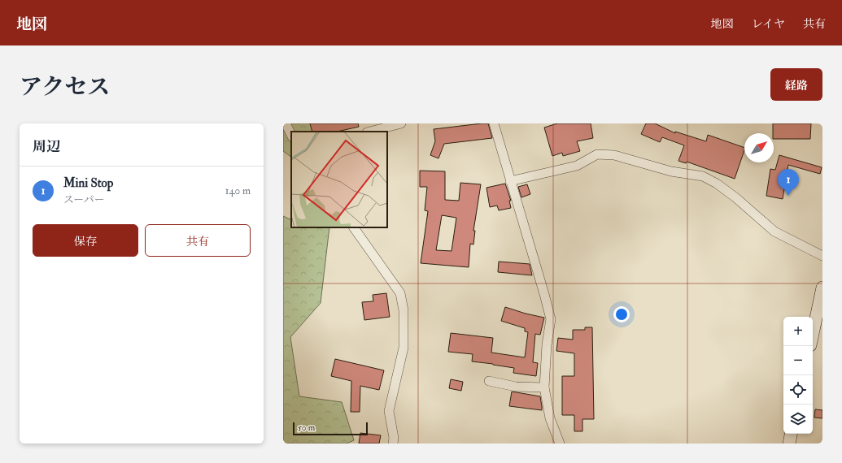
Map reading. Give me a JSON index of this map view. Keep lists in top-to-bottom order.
{
  "scale_bar": "50 m",
  "north": "top right",
  "page": {
    "header": "地図",
    "nav": ["地図", "レイヤ", "共有"],
    "title": "アクセス",
    "buttons": [
      "経路",
      ["保存", "共有"]
    ],
    "heading": "周辺",
    "list": [
      {
        "mark": "1",
        "name": "Mini Stop",
        "note": "スーパー",
        "value": "140 m"
      }
    ],
    "pins": "1",
    "map_buttons": ["+", "−"],
    "scale": "50 m"
  }
}
